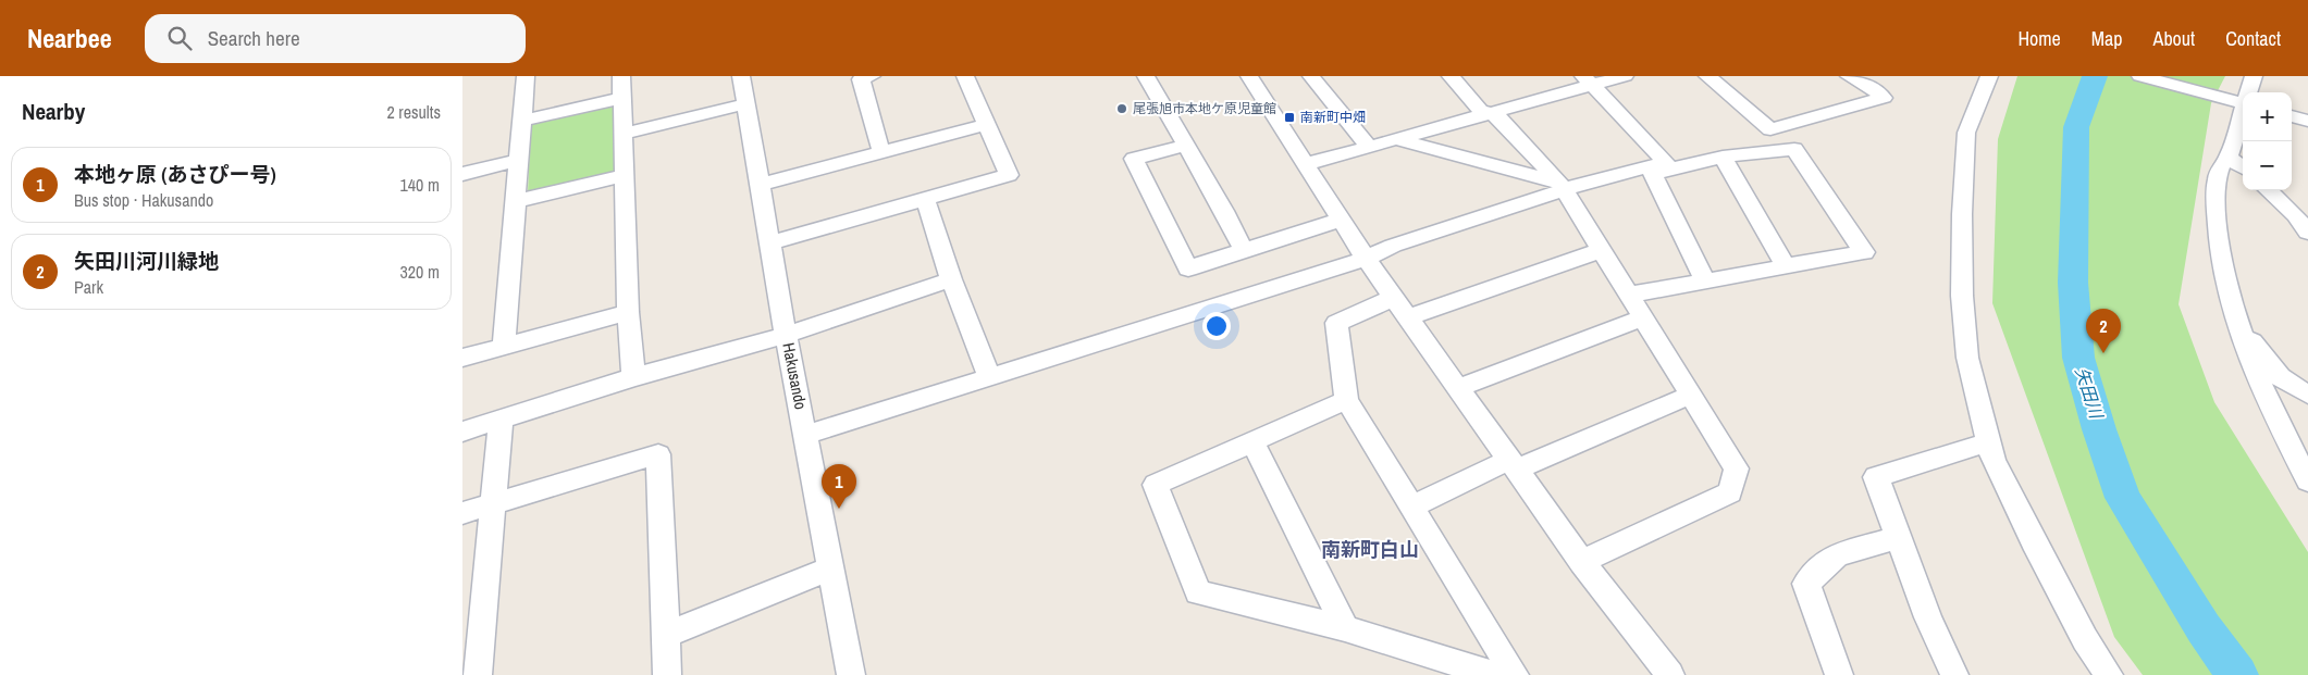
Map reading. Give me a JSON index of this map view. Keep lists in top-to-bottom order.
{
  "streets": {
    "street": ["Hakusando"]
  },
  "districts": ["南新町白山"],
  "water": ["矢田川"],
  "places": {
    "other": ["尾張旭市本地ケ原児童館"],
    "transit": ["南新町中畑"]
  },
  "page": {
    "header": "Nearbee",
    "search": "Search here",
    "nav": [
      "Home",
      "Map",
      "About",
      "Contact"
    ],
    "heading": ["Nearby", "2 results"],
    "map_buttons": ["+", "−"],
    "list": [
      {
        "mark": "1",
        "name": "本地ヶ原 (あさぴー号)",
        "note": "Bus stop · Hakusando",
        "value": "140 m"
      },
      {
        "mark": "2",
        "name": "矢田川河川緑地",
        "note": "Park",
        "value": "320 m"
      }
    ],
    "pins": ["2", "1"]
  }
}
